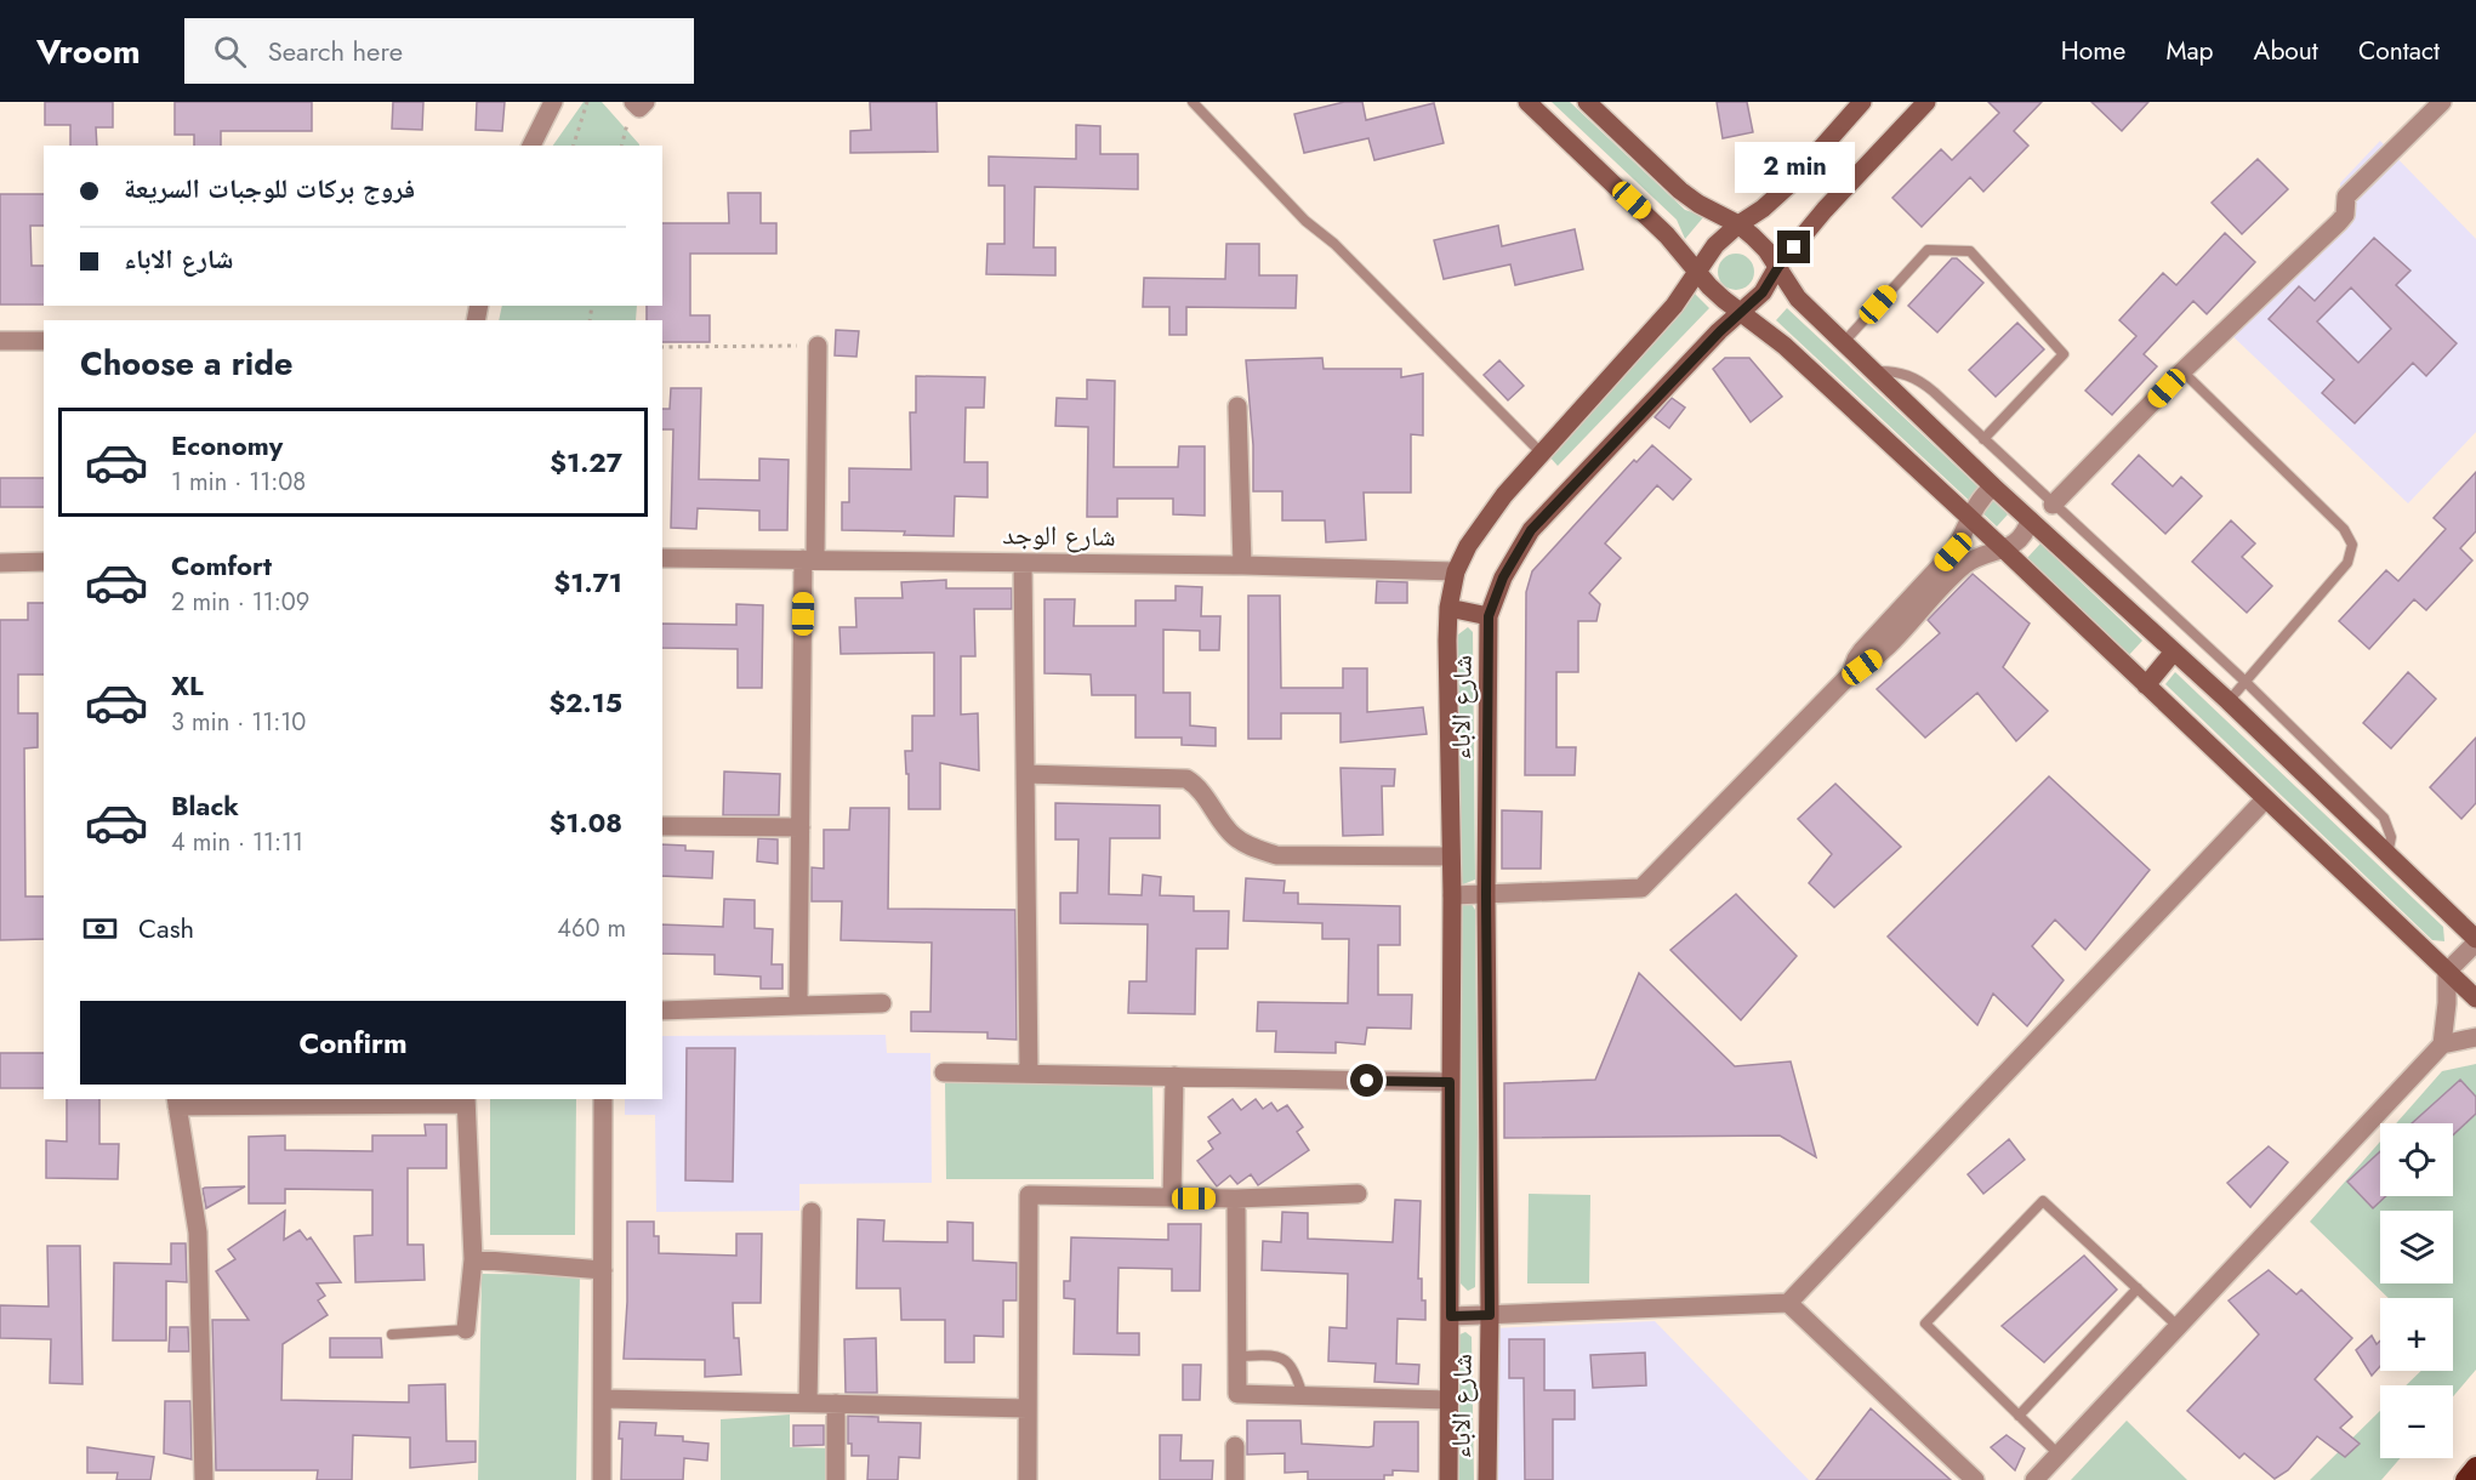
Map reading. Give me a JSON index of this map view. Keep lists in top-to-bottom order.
{
  "streets": {
    "main road": ["شارع الاباء"],
    "street": ["شارع الوجد"]
  },
  "crossings": [
    ["شارع الوجد", "شارع الاباء"]
  ],
  "page": {
    "header": "Vroom",
    "search": "Search here",
    "nav": [
      "Home",
      "Map",
      "About",
      "Contact"
    ],
    "bubble": "2 min",
    "banner": ["فروج بركات للوجبات السريعة", "شارع الاباء"],
    "heading": "Choose a ride",
    "list": [
      {
        "name": "Economy",
        "note": "1 min · 11:08",
        "value": "$1.27"
      },
      {
        "name": "Comfort",
        "note": "2 min · 11:09",
        "value": "$1.71"
      },
      {
        "name": "XL",
        "note": "3 min · 11:10",
        "value": "$2.15"
      },
      {
        "name": "Black",
        "note": "4 min · 11:11",
        "value": "$1.08"
      }
    ],
    "pay": ["Cash", "460 m"],
    "buttons": "Confirm",
    "map_buttons": ["+", "−"]
  }
}
